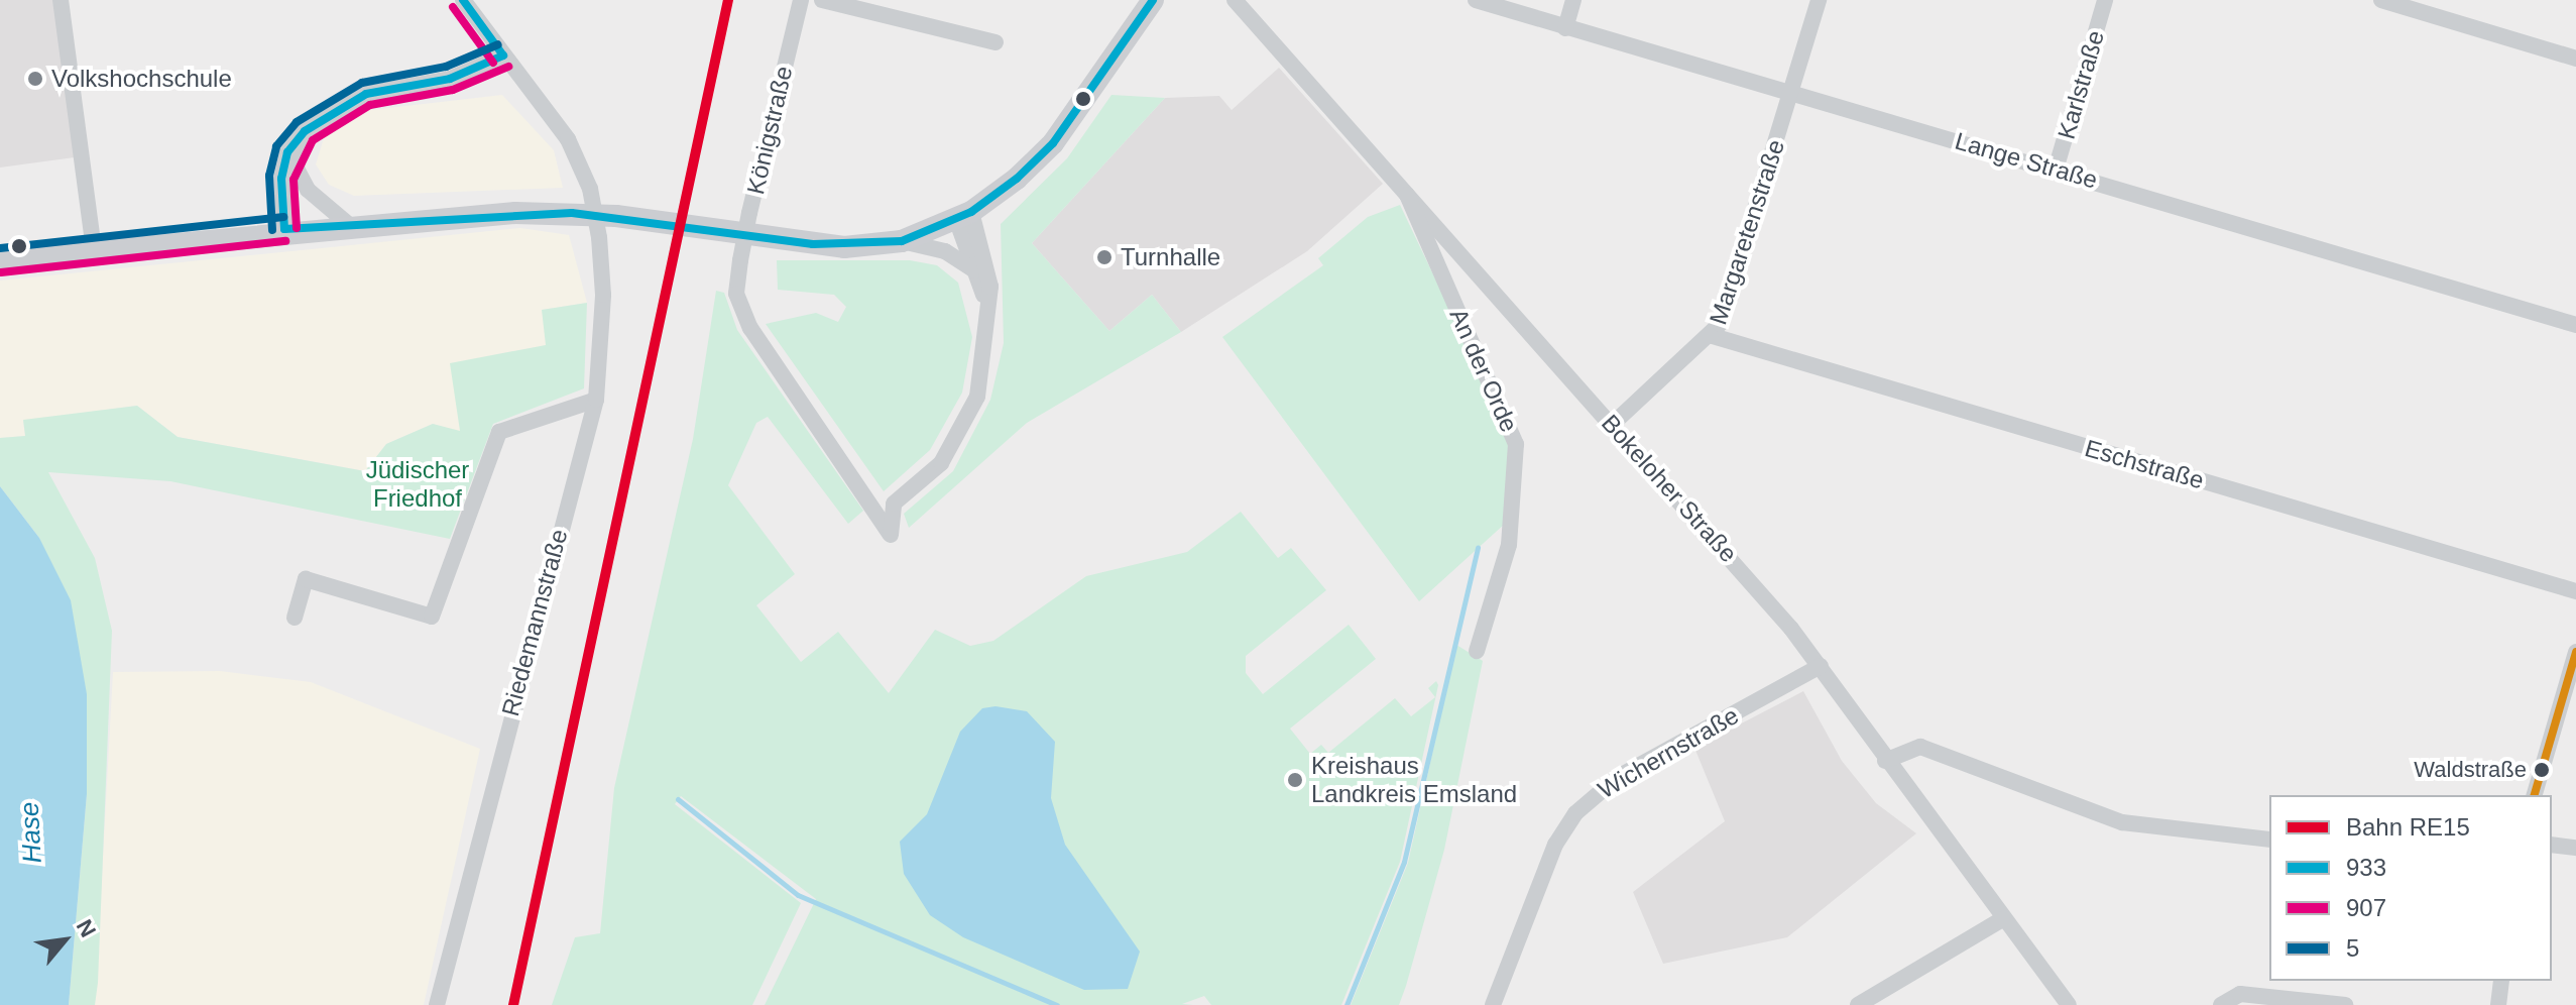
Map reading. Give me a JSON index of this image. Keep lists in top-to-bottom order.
{
  "streets": {
    "street": [
      "Karlstraße",
      "Königstraße",
      "Lange Straße",
      "Margaretenstraße",
      "An der Orde",
      "Eschstraße",
      "Bokeloher Straße",
      "Riedemannstraße",
      "Wichernstraße"
    ]
  },
  "crossings": [
    ["Karlstraße", "Lange Straße"],
    ["Lange Straße", "Margaretenstraße"],
    ["Margaretenstraße", "Eschstraße"],
    ["Margaretenstraße", "Bokeloher Straße"],
    ["An der Orde", "Bokeloher Straße"],
    ["Bokeloher Straße", "Wichernstraße"]
  ],
  "water": ["Hase"],
  "parks": ["Jüdischer Friedhof"],
  "places": [
    "Volkshochschule",
    "Turnhalle",
    "Waldstraße",
    "Kreishaus Landkreis Emsland"
  ],
  "lines": [
    "rail line RE15",
    "transit line 933",
    "transit line 907",
    "transit line 5"
  ],
  "legend": [
    "Bahn RE15",
    "933",
    "907",
    "5"
  ],
  "north": "top right"
}
